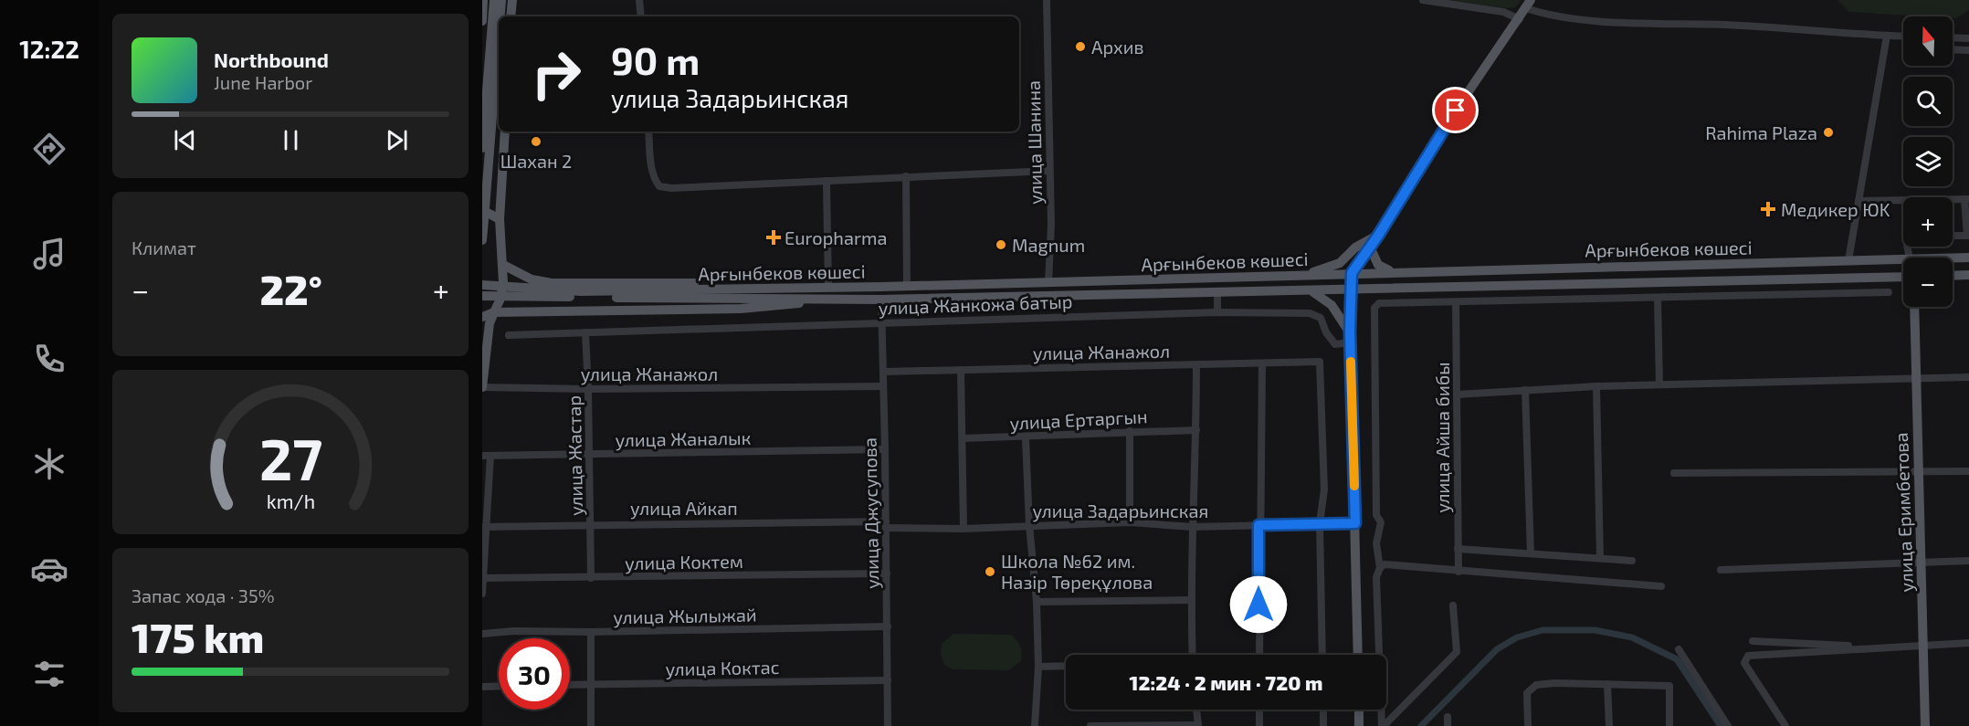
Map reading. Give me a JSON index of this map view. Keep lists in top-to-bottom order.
{
  "streets": {
    "main road": ["Арғынбеков көшесі", "улица Еримбетова"],
    "street": [
      "улица Шанина",
      "улица Жанкожа батыр",
      "улица Жанажол",
      "улица Ертаргын",
      "улица Айша бибы",
      "улица Жаналык",
      "улица Жастар",
      "улица Айкап",
      "улица Задарьинская",
      "улица Джусупова",
      "улица Коктем",
      "улица Жылыжай",
      "улица Коктас"
    ]
  },
  "crossings": [
    ["улица Шанина", "Арғынбеков көшесі"],
    ["Арғынбеков көшесі", "улица Джусупова"],
    ["улица Жанкожа батыр", "улица Жастар"],
    ["улица Жанкожа батыр", "улица Джусупова"],
    ["улица Жанажол", "улица Жастар"],
    ["улица Жанажол", "улица Задарьинская"],
    ["улица Жанажол", "улица Джусупова"],
    ["улица Жаналык", "улица Жастар"],
    ["улица Жаналык", "улица Джусупова"],
    ["улица Жастар", "улица Айкап"],
    ["улица Жастар", "улица Коктем"],
    ["улица Айкап", "улица Задарьинская"],
    ["улица Айкап", "улица Джусупова"],
    ["улица Задарьинская", "улица Джусупова"],
    ["улица Джусупова", "улица Коктем"],
    ["улица Джусупова", "улица Жылыжай"],
    ["улица Джусупова", "улица Коктас"]
  ],
  "places": {
    "other": [
      "Архив",
      "Rahima Plaza",
      "Шахан 2",
      "Magnum",
      "Школа №62 им. Назір Төреқұлова"
    ],
    "health": ["Медикер ЮK", "Europharma"]
  },
  "north": "top",
  "page": {
    "tabs": "12:22",
    "map_buttons": ["+", "−"],
    "turn": ["90 m", "улица Задарьинская"],
    "song": ["Northbound", "June Harbor"],
    "tile": [
      "Климат",
      ["Запас хода · 35%", "175 km"]
    ],
    "heat": ["−", "22°", "+"],
    "limit": "30",
    "trip": "12:24 · 2 мин · 720 m",
    "gauge": ["27", "km/h"]
  }
}
